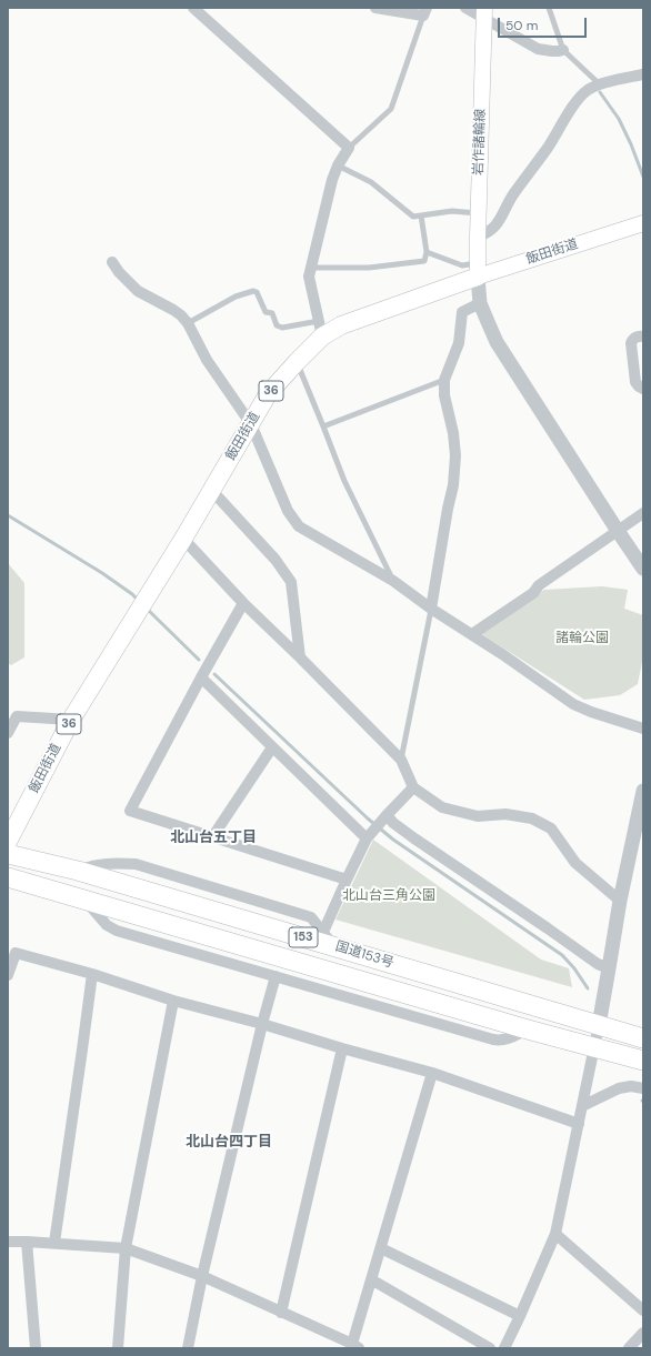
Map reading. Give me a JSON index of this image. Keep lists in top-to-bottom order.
{
  "streets": {
    "highway": ["153", "国道153号"],
    "main road": ["岩作諸輪線", "飯田街道", "36"]
  },
  "crossings": [
    ["岩作諸輪線", "飯田街道"]
  ],
  "districts": ["北山台五丁目", "北山台四丁目"],
  "parks": ["諸輪公園", "北山台三角公園"],
  "scale_bar": "50 m"
}
